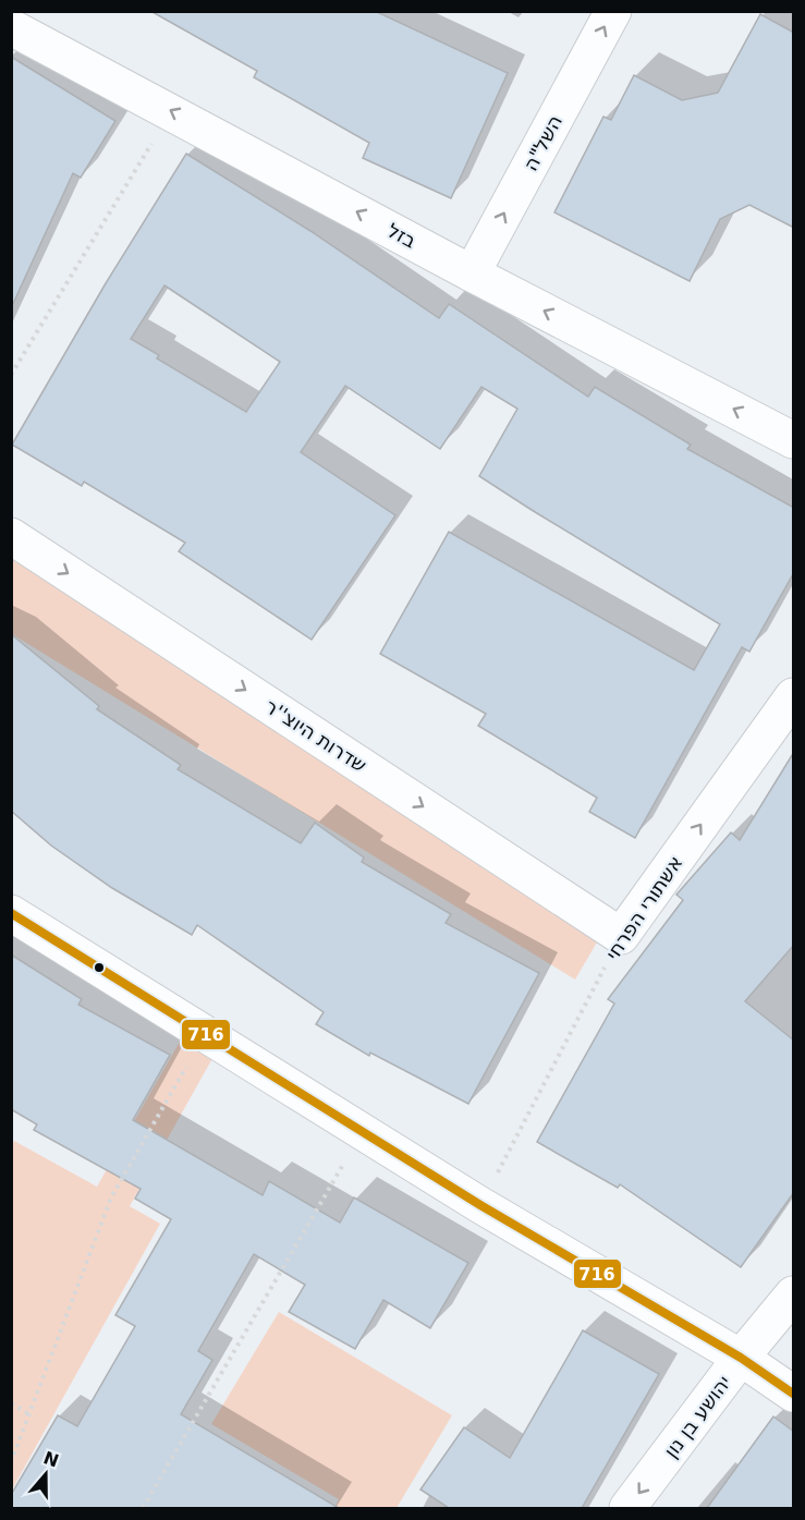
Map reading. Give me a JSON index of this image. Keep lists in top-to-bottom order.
{
  "streets": {
    "street": [
      "השל\"ה",
      "בזל",
      "שדרות היוצ''ר",
      "אשתורי הפרחי",
      "יהושע בן נון"
    ]
  },
  "crossings": [
    ["השל\"ה", "בזל"],
    ["שדרות היוצ''ר", "אשתורי הפרחי"]
  ],
  "one_way": [
    "השל\"ה",
    "בזל",
    "אשתורי הפרחי",
    "יהושע בן נון"
  ],
  "lines": ["transit line 716"],
  "north": "top"
}
